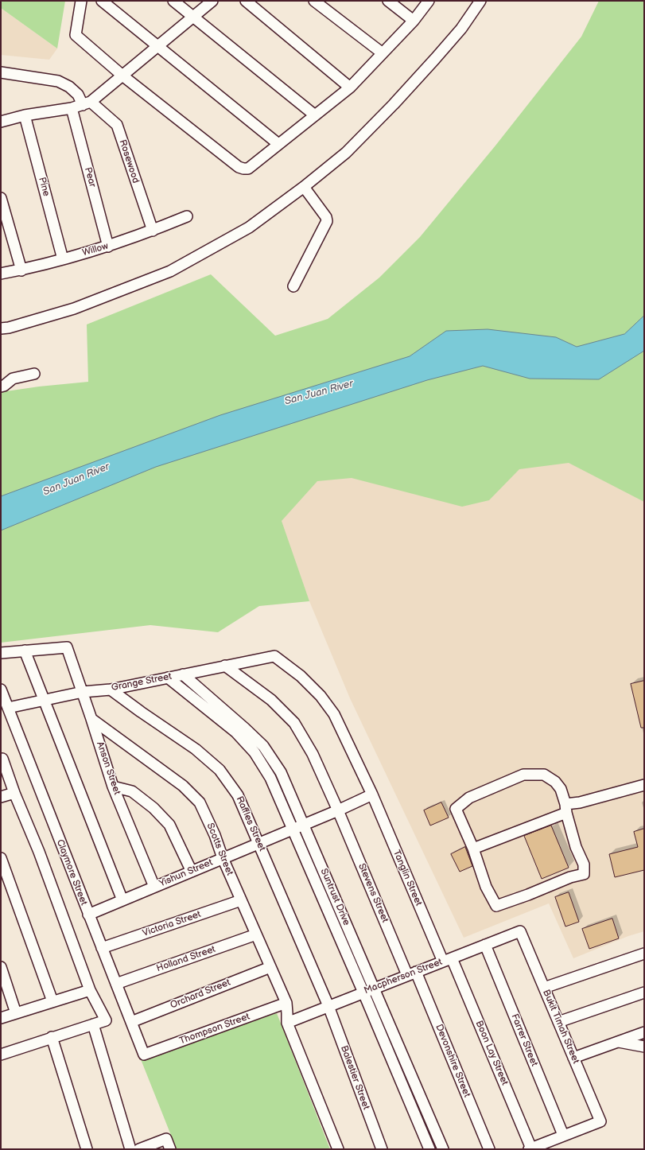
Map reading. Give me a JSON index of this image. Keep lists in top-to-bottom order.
{
  "streets": {
    "street": [
      "Rosewood",
      "Pear",
      "Pine",
      "Willow",
      "Grange Street",
      "Anson Street",
      "Raffles Street",
      "Scotts Street",
      "Claymore Street",
      "Yishun Street",
      "Tanglin Street",
      "Stevens Street",
      "Suntrust Drive",
      "Victoria Street",
      "Holland Street",
      "Macpherson Street",
      "Orchard Street",
      "Bukit Timah Street",
      "Thompson Street",
      "Farrer Street",
      "Boon Lay Street",
      "Devonshire Street",
      "Balestier Street"
    ]
  },
  "crossings": [
    ["Rosewood", "Willow"],
    ["Pear", "Willow"],
    ["Pine", "Willow"],
    ["Grange Street", "Anson Street"],
    ["Grange Street", "Raffles Street"],
    ["Grange Street", "Claymore Street"],
    ["Grange Street", "Tanglin Street"],
    ["Grange Street", "Stevens Street"],
    ["Grange Street", "Suntrust Drive"],
    ["Anson Street", "Scotts Street"],
    ["Anson Street", "Yishun Street"],
    ["Raffles Street", "Yishun Street"],
    ["Raffles Street", "Macpherson Street"],
    ["Raffles Street", "Balestier Street"],
    ["Scotts Street", "Yishun Street"],
    ["Scotts Street", "Victoria Street"],
    ["Scotts Street", "Holland Street"],
    ["Scotts Street", "Macpherson Street"],
    ["Scotts Street", "Orchard Street"],
    ["Scotts Street", "Thompson Street"],
    ["Claymore Street", "Yishun Street"],
    ["Claymore Street", "Victoria Street"],
    ["Claymore Street", "Holland Street"],
    ["Claymore Street", "Orchard Street"],
    ["Claymore Street", "Thompson Street"],
    ["Yishun Street", "Tanglin Street"],
    ["Yishun Street", "Stevens Street"],
    ["Yishun Street", "Suntrust Drive"],
    ["Tanglin Street", "Macpherson Street"],
    ["Tanglin Street", "Boon Lay Street"],
    ["Stevens Street", "Macpherson Street"],
    ["Stevens Street", "Devonshire Street"],
    ["Suntrust Drive", "Macpherson Street"],
    ["Macpherson Street", "Bukit Timah Street"],
    ["Macpherson Street", "Farrer Street"],
    ["Macpherson Street", "Boon Lay Street"],
    ["Macpherson Street", "Devonshire Street"],
    ["Macpherson Street", "Balestier Street"],
    ["Bukit Timah Street", "Farrer Street"]
  ],
  "water": ["San Juan River"]
}
